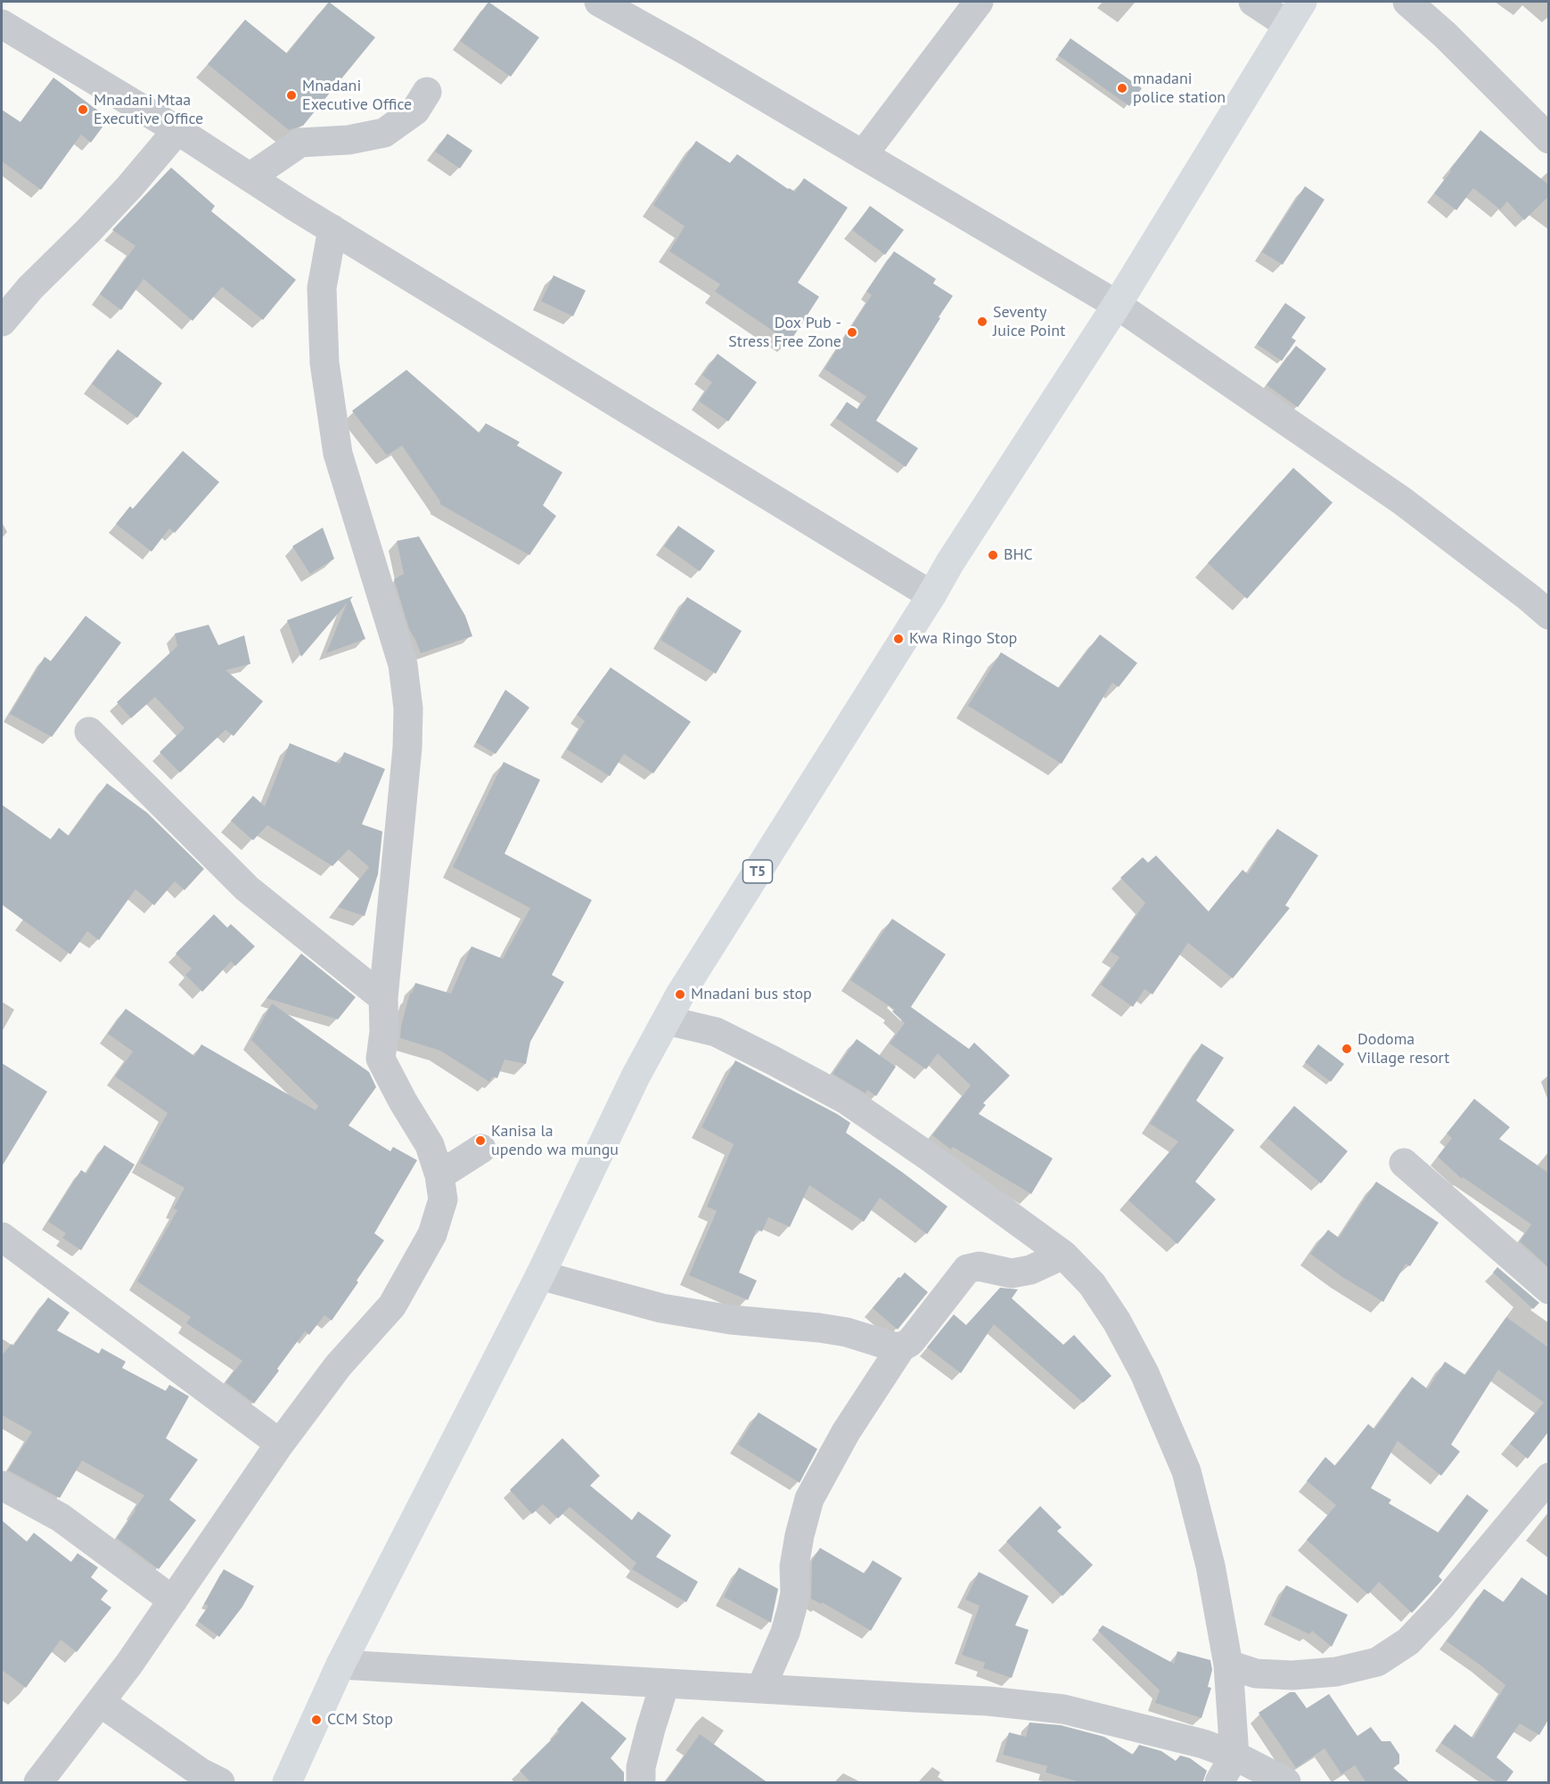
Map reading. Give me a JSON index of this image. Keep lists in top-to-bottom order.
{
  "streets": {
    "highway": ["T5"]
  },
  "places": [
    "mnadani police station",
    "Mnadani Executive Office",
    "Mnadani Mtaa Executive Office",
    "Seventy Juice Point",
    "Dox Pub - Stress Free Zone",
    "BHC",
    "Kwa Ringo Stop",
    "Mnadani bus stop",
    "Dodoma Village resort",
    "Kanisa la upendo wa mungu",
    "CCM Stop"
  ]
}
